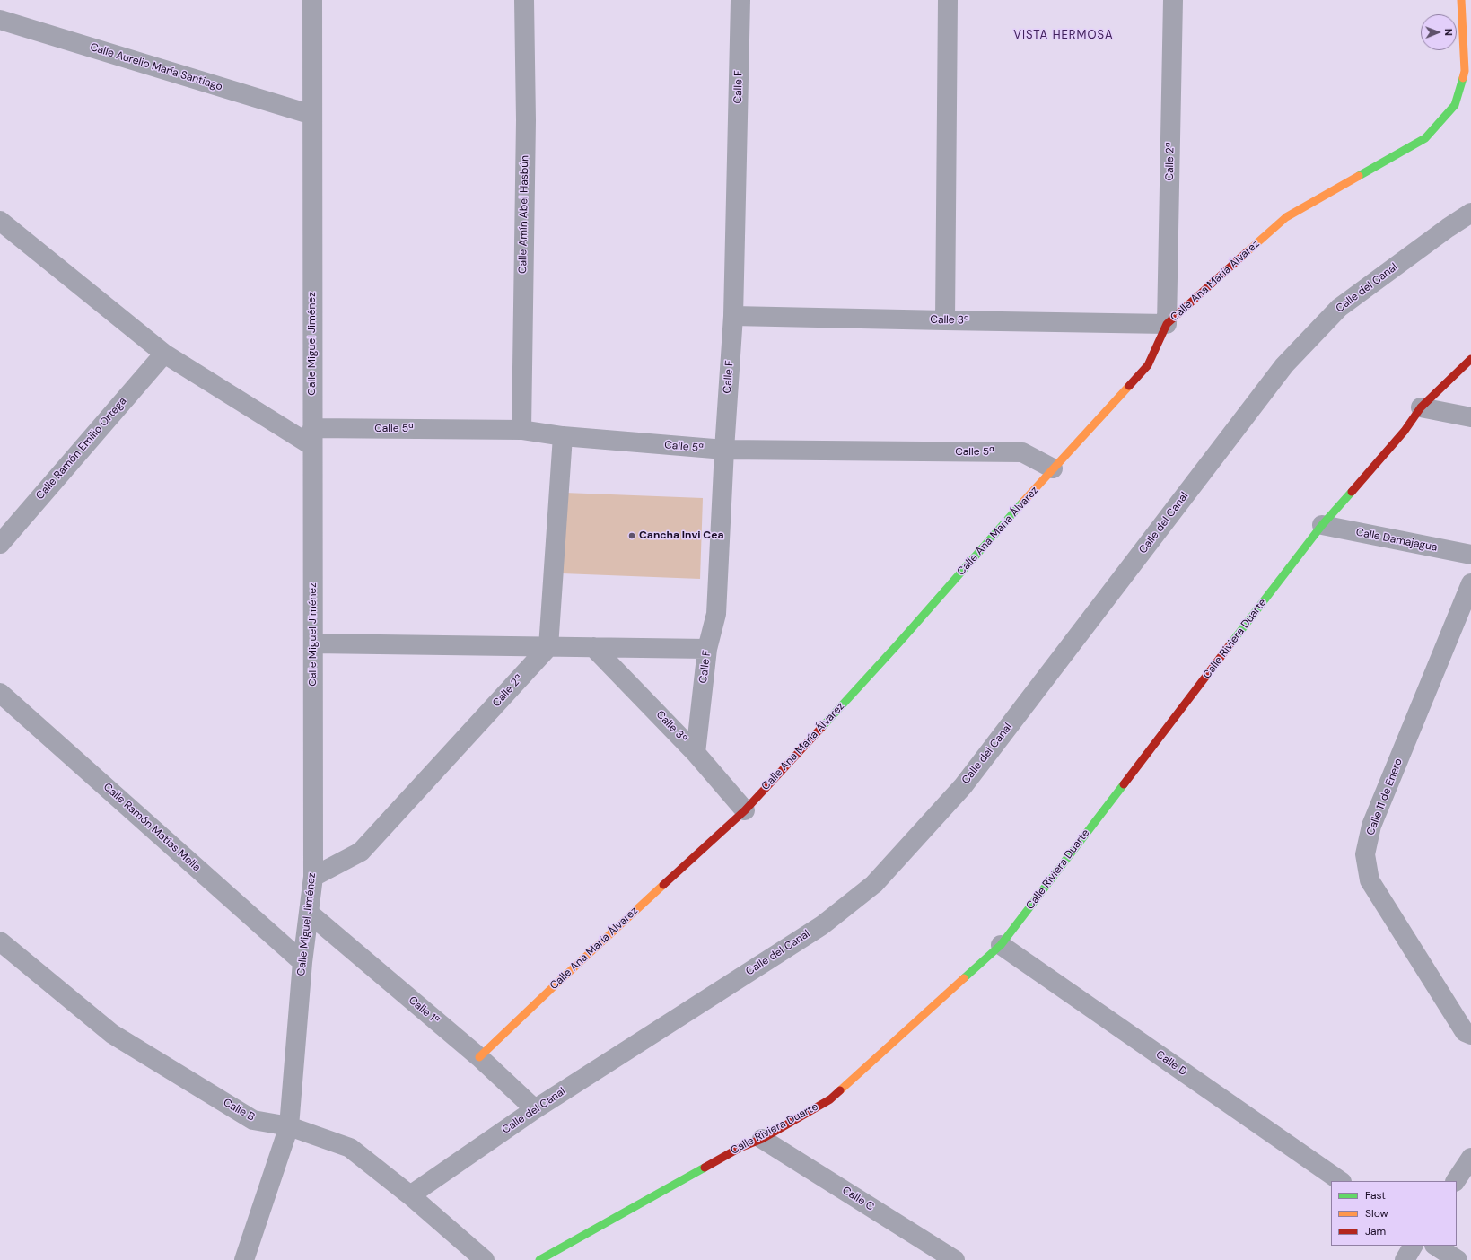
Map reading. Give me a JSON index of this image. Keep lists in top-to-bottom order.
{
  "streets": {
    "street": [
      "Calle Aurelio María Santiago",
      "Calle F",
      "Calle 2ª",
      "Calle Amín Abel Hasbún",
      "Calle Ana María Álvarez",
      "Calle del Canal",
      "Calle 3ª",
      "Calle Miguel Jiménez",
      "Calle 5ª",
      "Calle Ramón Emilio Ortega",
      "Calle Damajagua",
      "Calle Riviera Duarte",
      "Calle 11 de Enero",
      "Calle Ramón Matías Mella",
      "Calle 1ª",
      "Calle D",
      "Calle B",
      "Calle C"
    ]
  },
  "crossings": [
    ["Calle Aurelio María Santiago", "Calle Miguel Jiménez"],
    ["Calle F", "Calle 3ª"],
    ["Calle F", "Calle 5ª"],
    ["Calle 2ª", "Calle Ana María Álvarez"],
    ["Calle 2ª", "Calle 3ª"],
    ["Calle 2ª", "Calle Miguel Jiménez"],
    ["Calle Amín Abel Hasbún", "Calle 5ª"],
    ["Calle Ana María Álvarez", "Calle 3ª"],
    ["Calle Ana María Álvarez", "Calle 5ª"],
    ["Calle Ana María Álvarez", "Calle 1ª"],
    ["Calle del Canal", "Calle 1ª"],
    ["Calle del Canal", "Calle B"],
    ["Calle Miguel Jiménez", "Calle 5ª"],
    ["Calle Miguel Jiménez", "Calle Ramón Matías Mella"],
    ["Calle Miguel Jiménez", "Calle 1ª"],
    ["Calle Miguel Jiménez", "Calle B"],
    ["Calle Damajagua", "Calle Riviera Duarte"],
    ["Calle Riviera Duarte", "Calle D"],
    ["Calle Riviera Duarte", "Calle C"]
  ],
  "districts": ["VISTA HERMOSA"],
  "places": ["Cancha Invi Cea"],
  "legend": ["Fast", "Slow", "Jam"],
  "north": "right"
}
